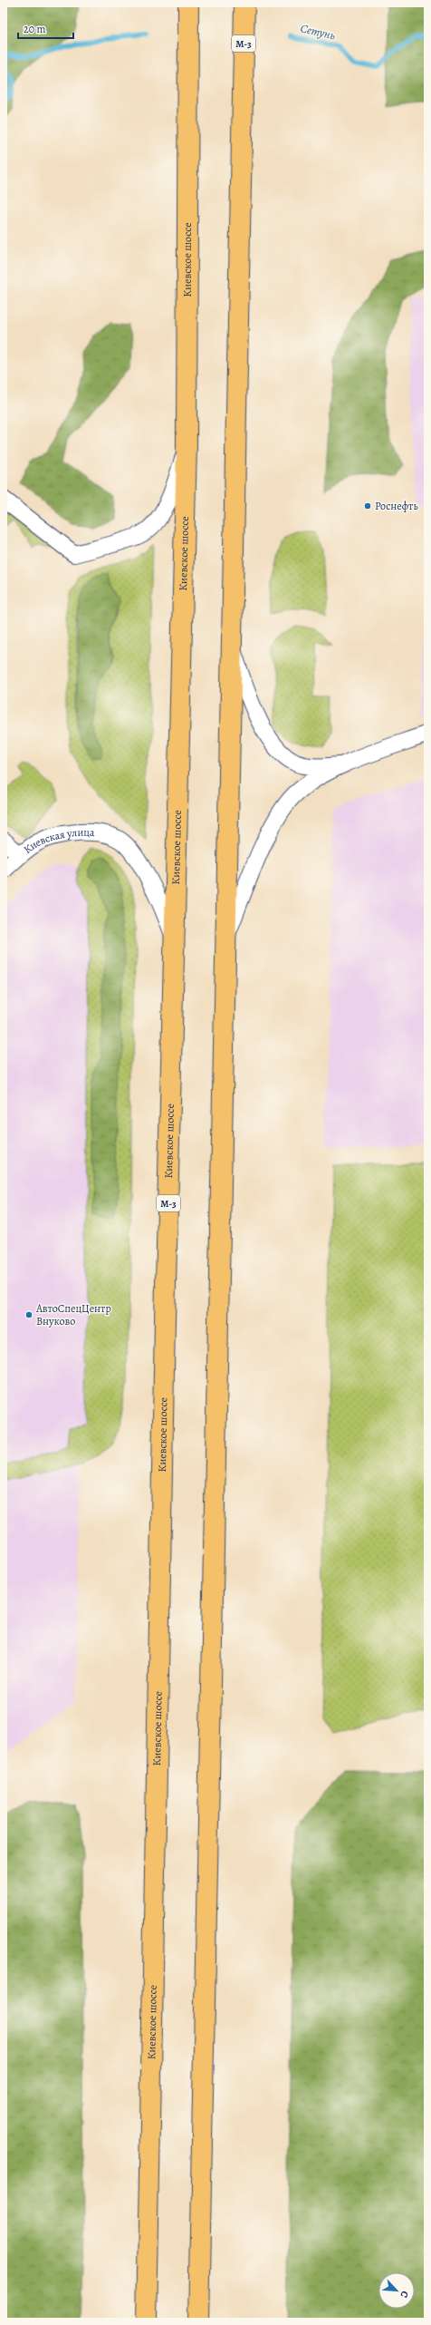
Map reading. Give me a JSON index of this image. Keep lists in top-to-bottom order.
{
  "streets": {
    "highway": ["М-3", "Киевское шоссе"],
    "street": ["Киевская улица"]
  },
  "crossings": [
    ["Киевское шоссе", "Киевская улица"]
  ],
  "water": ["Сетунь"],
  "places": ["Роснефть", "АвтоСпецЦентр Внуково"],
  "scale_bar": "20 m",
  "north": "bottom right"
}
